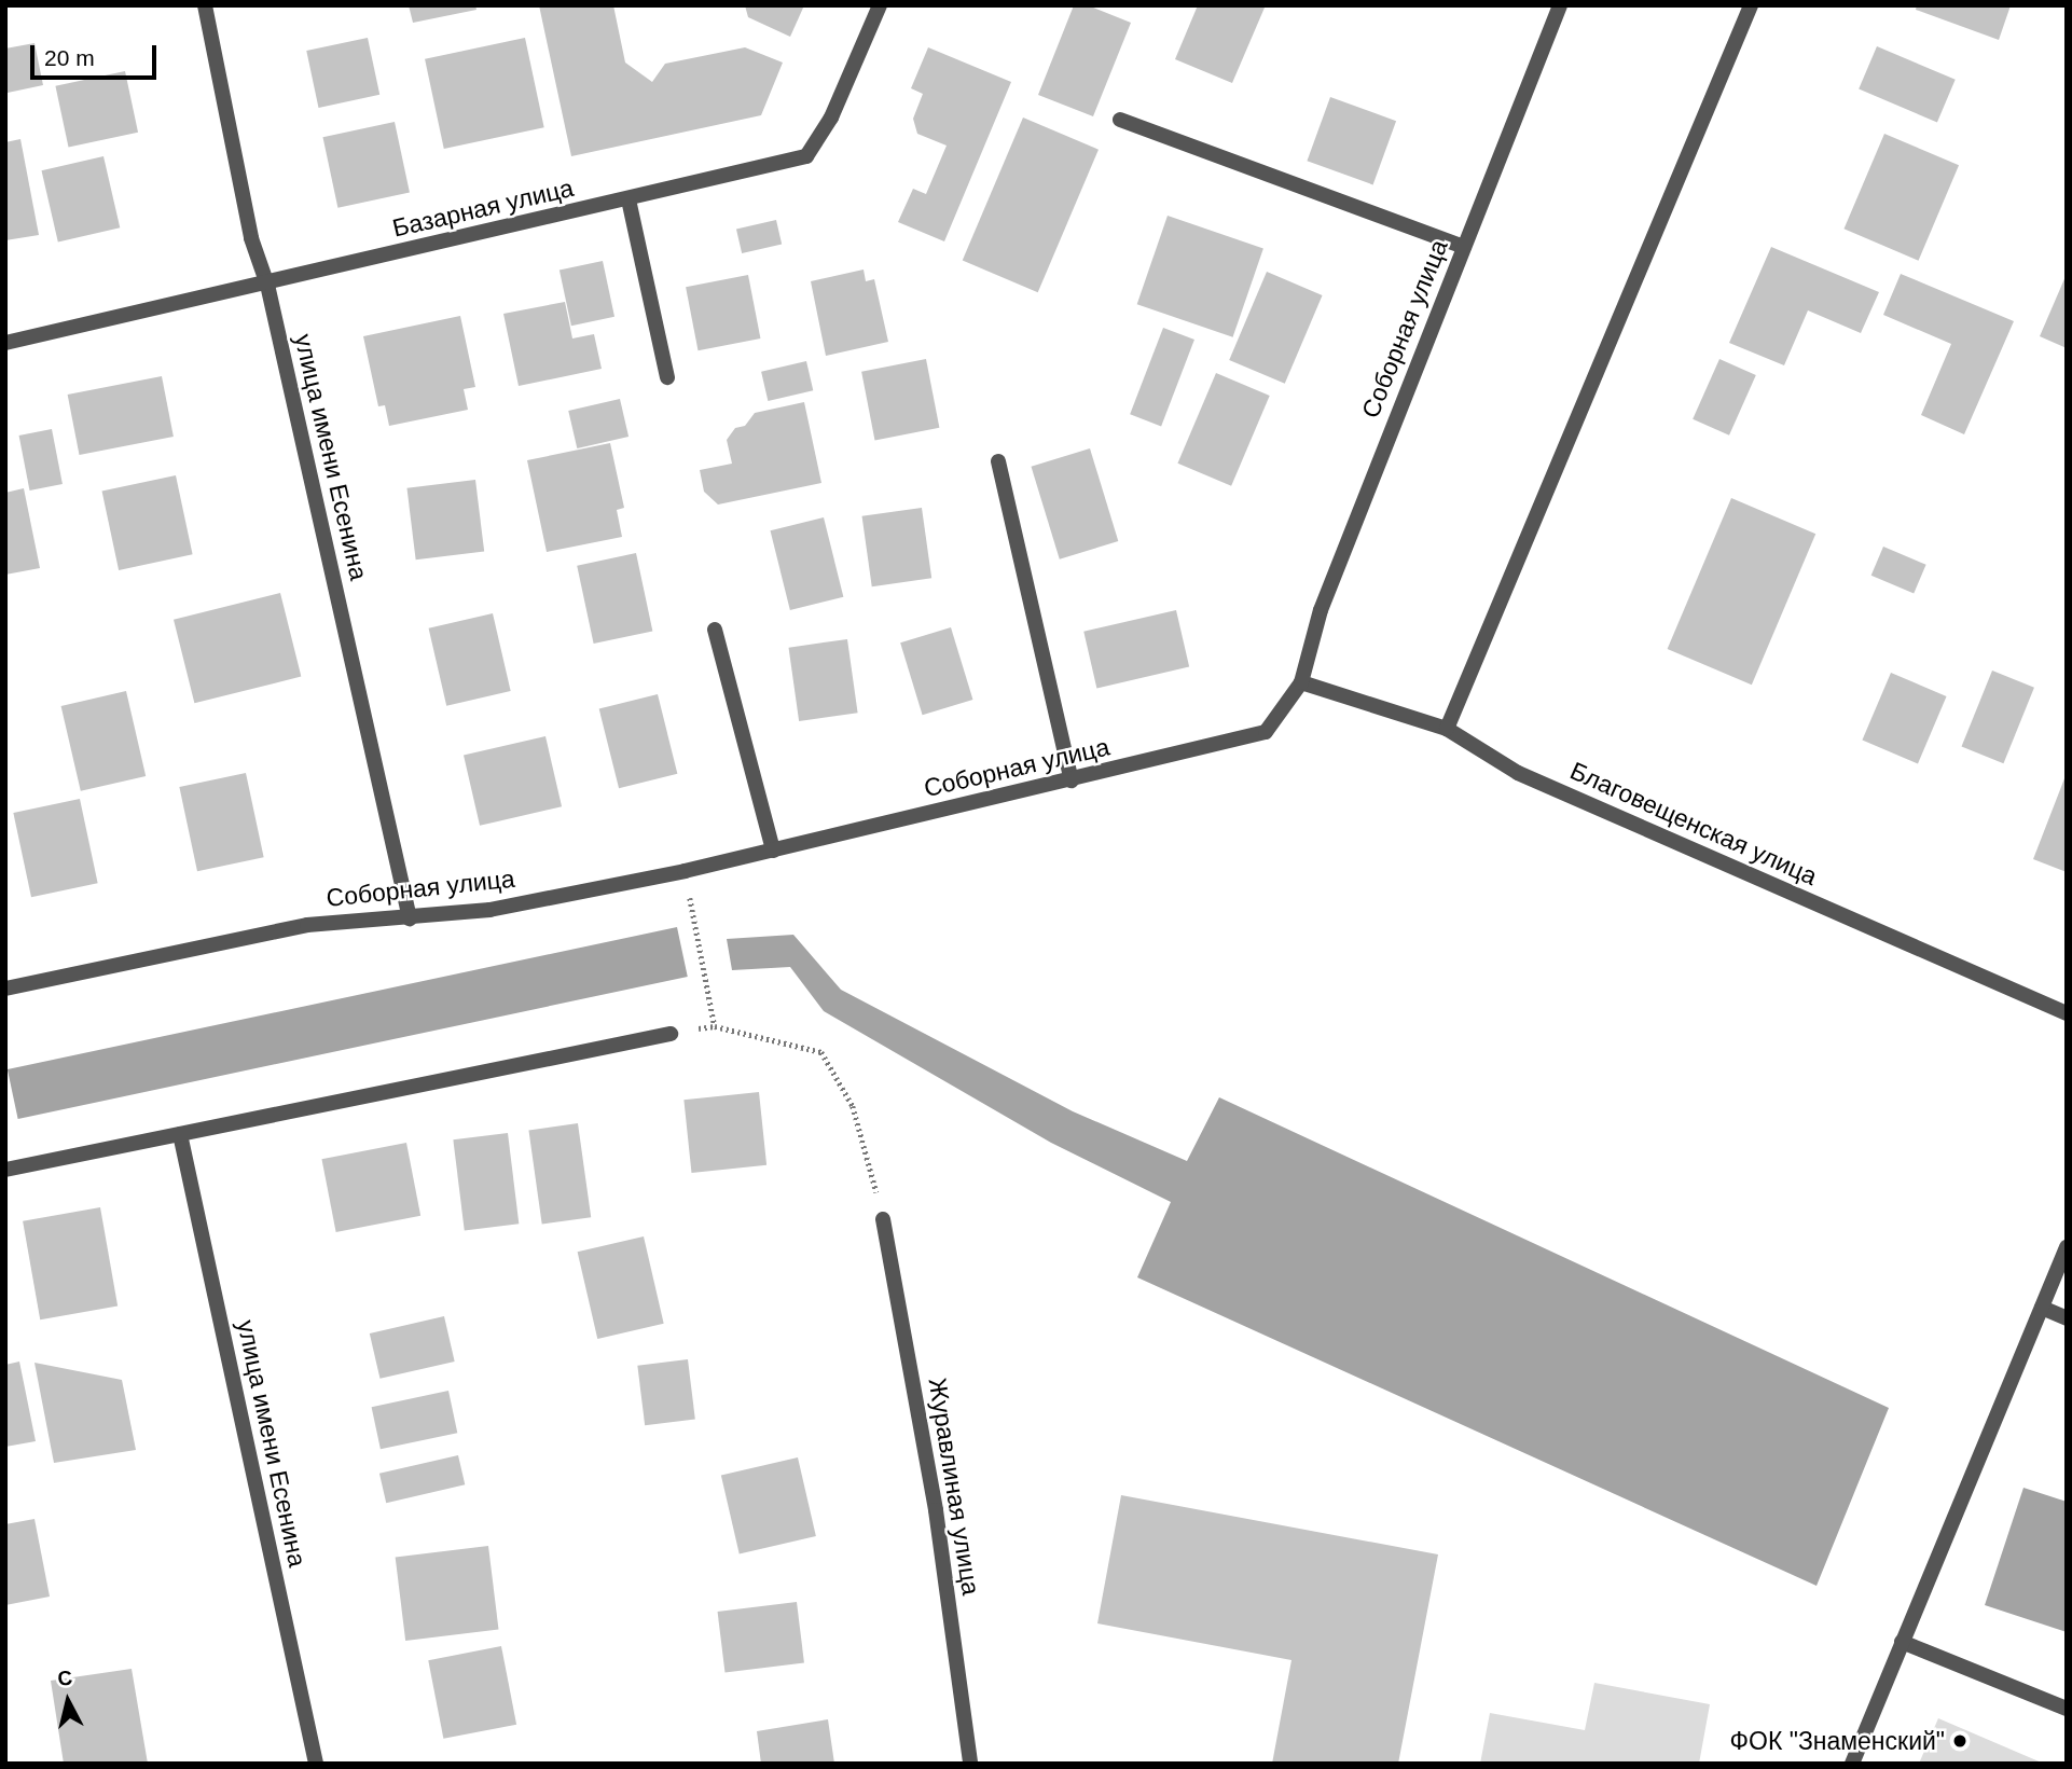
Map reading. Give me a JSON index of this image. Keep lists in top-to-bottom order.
{
  "streets": {
    "street": [
      "Базарная улица",
      "Соборная улица",
      "улица имени Есенина",
      "Благовещенская улица",
      "Журавлиная улица"
    ]
  },
  "crossings": [
    ["Базарная улица", "улица имени Есенина"],
    ["Соборная улица", "улица имени Есенина"],
    ["Соборная улица", "Благовещенская улица"]
  ],
  "places": ["ФОК \"Знаменский\""],
  "scale_bar": "20 m",
  "north": "top"
}
